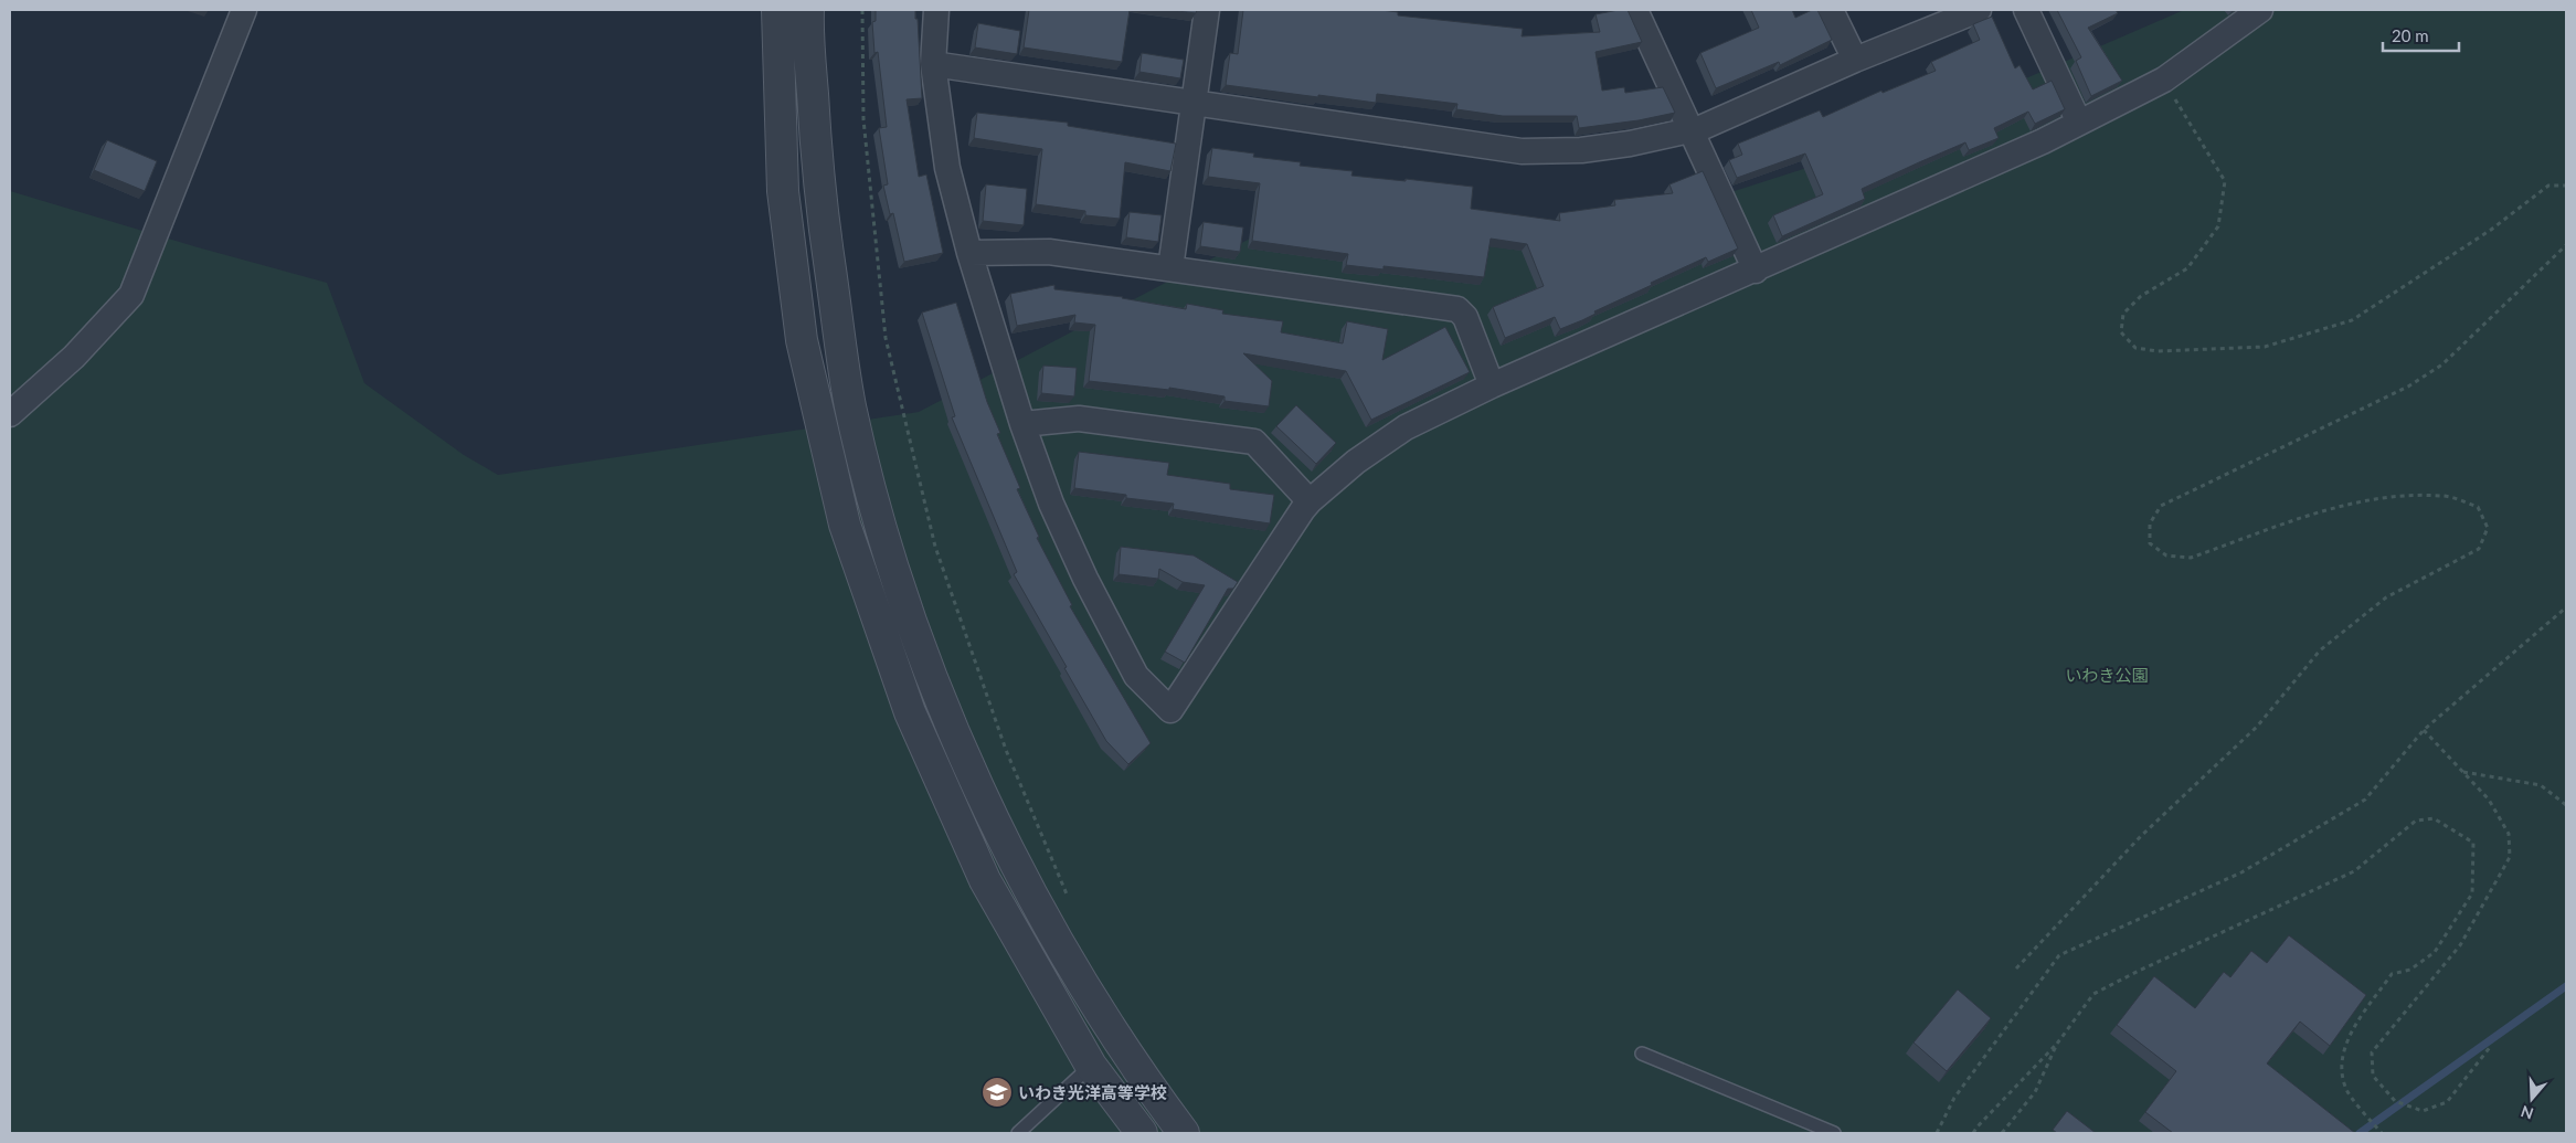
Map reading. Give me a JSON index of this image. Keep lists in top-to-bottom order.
{
  "parks": ["いわき公園"],
  "places": {
    "school or university": ["いわき光洋高等学校"]
  },
  "scale_bar": "20 m",
  "north": "bottom"
}
